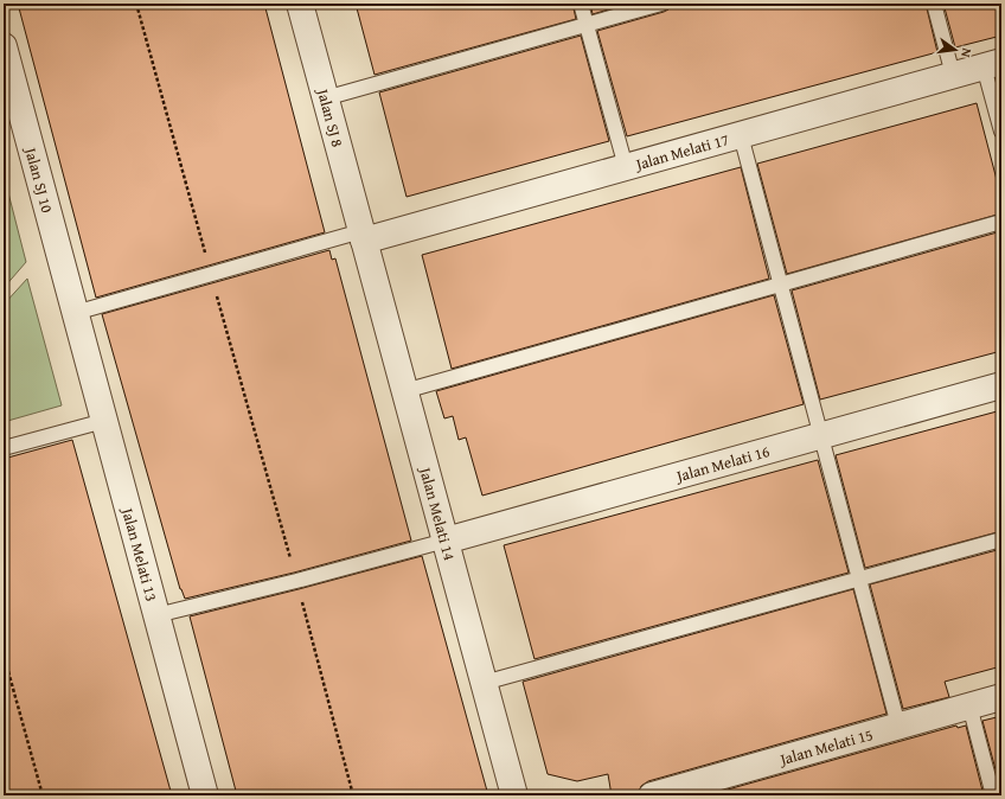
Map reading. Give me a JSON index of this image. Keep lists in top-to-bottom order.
{
  "streets": {
    "street": [
      "Jalan SJ 8",
      "Jalan Melati 17",
      "Jalan SJ 10",
      "Jalan Melati 16",
      "Jalan Melati 14",
      "Jalan Melati 13",
      "Jalan Melati 15"
    ]
  },
  "crossings": [
    ["Jalan SJ 8", "Jalan Melati 17"],
    ["Jalan SJ 8", "Jalan Melati 14"],
    ["Jalan Melati 17", "Jalan Melati 14"],
    ["Jalan SJ 10", "Jalan Melati 13"],
    ["Jalan Melati 16", "Jalan Melati 14"]
  ],
  "north": "right"
}
